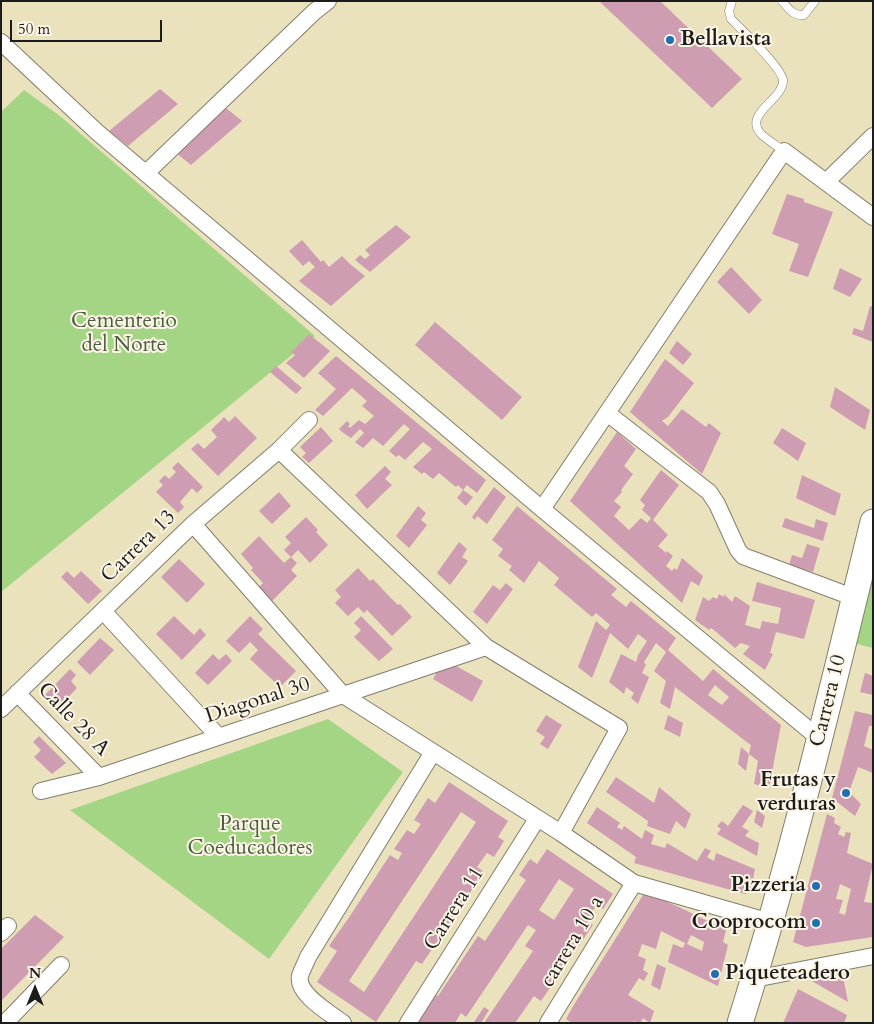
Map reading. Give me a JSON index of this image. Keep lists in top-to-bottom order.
{
  "streets": {
    "main road": ["Carrera 10"],
    "street": [
      "Carrera 13",
      "Diagonal 30",
      "Calle 28 A",
      "Carrera 11",
      "carrera 10 a"
    ]
  },
  "crossings": [
    ["Carrera 13", "Calle 28 A"],
    ["Diagonal 30", "Calle 28 A"]
  ],
  "parks": ["Cementerio del Norte", "Parque Coeducadores"],
  "places": [
    "Bellavista",
    "Frutas y verduras",
    "Pizzeria",
    "Cooprocom",
    "Piqueteadero"
  ],
  "scale_bar": "50 m",
  "north": "top"
}
